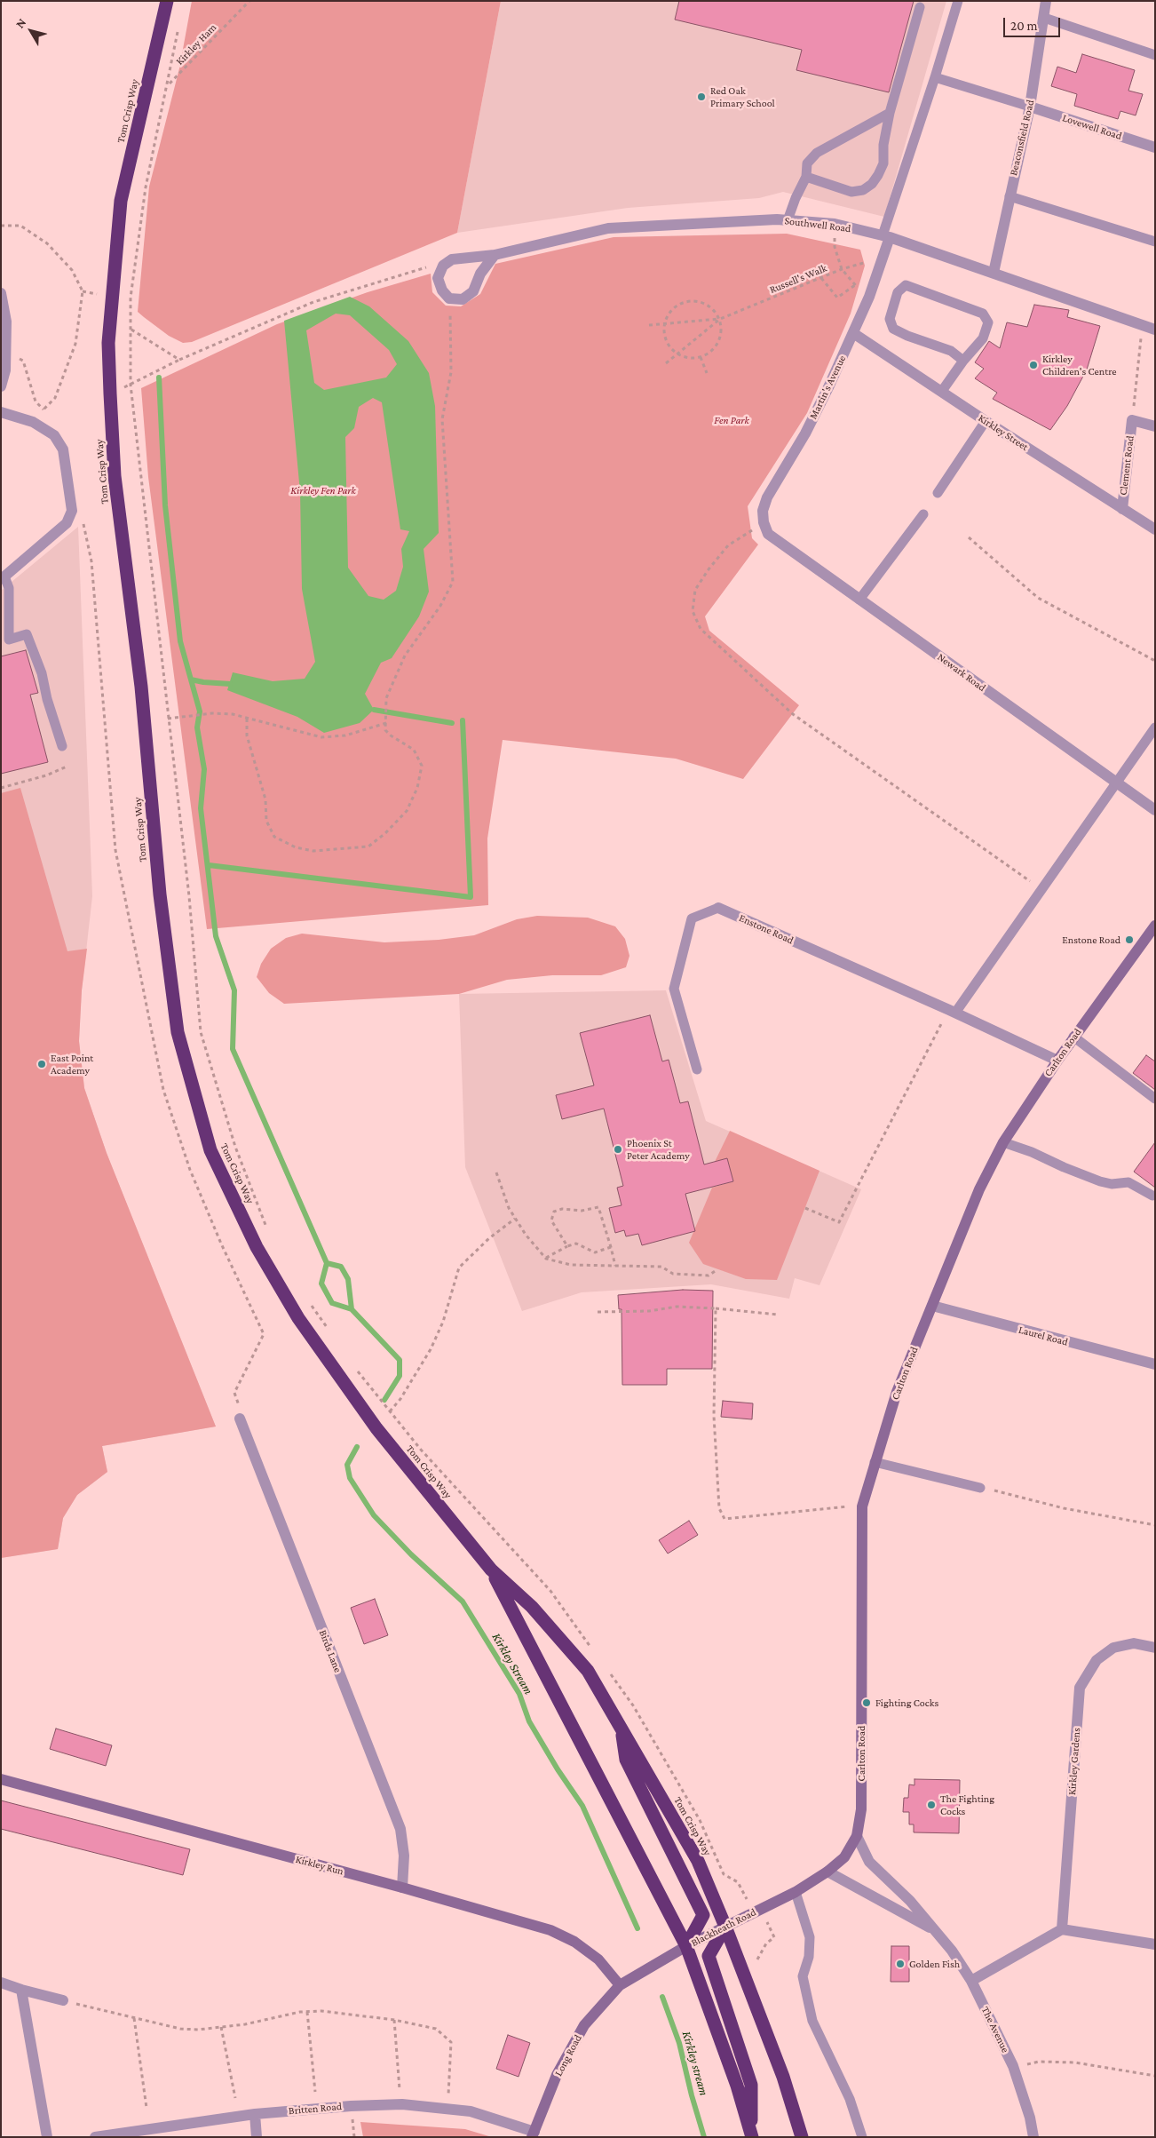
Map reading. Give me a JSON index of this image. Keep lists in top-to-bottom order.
{
  "streets": {
    "highway": ["Tom Crisp Way"],
    "street": [
      "Lovewell Road",
      "Beaconsfield Road",
      "Southwell Road",
      "Martin's Avenue",
      "Kirkley Street",
      "Clement Road",
      "Newark Road",
      "Enstone Road",
      "Carlton Road",
      "Laurel Road",
      "Birds Lane",
      "Kirkley Gardens",
      "Kirkley Run",
      "Blackheath Road",
      "The Avenue",
      "Long Road",
      "Britten Road"
    ],
    "path": ["Kirkley Ham", "Russell's Walk"]
  },
  "crossings": [
    ["Tom Crisp Way", "Blackheath Road"],
    ["Lovewell Road", "Beaconsfield Road"],
    ["Beaconsfield Road", "Southwell Road"],
    ["Southwell Road", "Martin's Avenue"],
    ["Russell's Walk", "Martin's Avenue"],
    ["Martin's Avenue", "Kirkley Street"],
    ["Martin's Avenue", "Newark Road"],
    ["Kirkley Street", "Clement Road"],
    ["Enstone Road", "Carlton Road"],
    ["Carlton Road", "Laurel Road"],
    ["Carlton Road", "Blackheath Road"],
    ["Carlton Road", "The Avenue"],
    ["Birds Lane", "Kirkley Run"],
    ["Kirkley Run", "Blackheath Road"],
    ["Kirkley Run", "Long Road"],
    ["Blackheath Road", "The Avenue"],
    ["Blackheath Road", "Long Road"],
    ["Long Road", "Britten Road"]
  ],
  "water": ["Kirkley Stream", "Kirkley stream"],
  "parks": ["Fen Park", "Kirkley Fen Park"],
  "places": [
    "Red Oak Primary School",
    "Kirkley Children's Centre",
    "Enstone Road",
    "East Point Academy",
    "Phoenix St Peter Academy",
    "Fighting Cocks",
    "The Fighting Cocks",
    "Golden Fish"
  ],
  "scale_bar": "20 m",
  "north": "top left"
}
